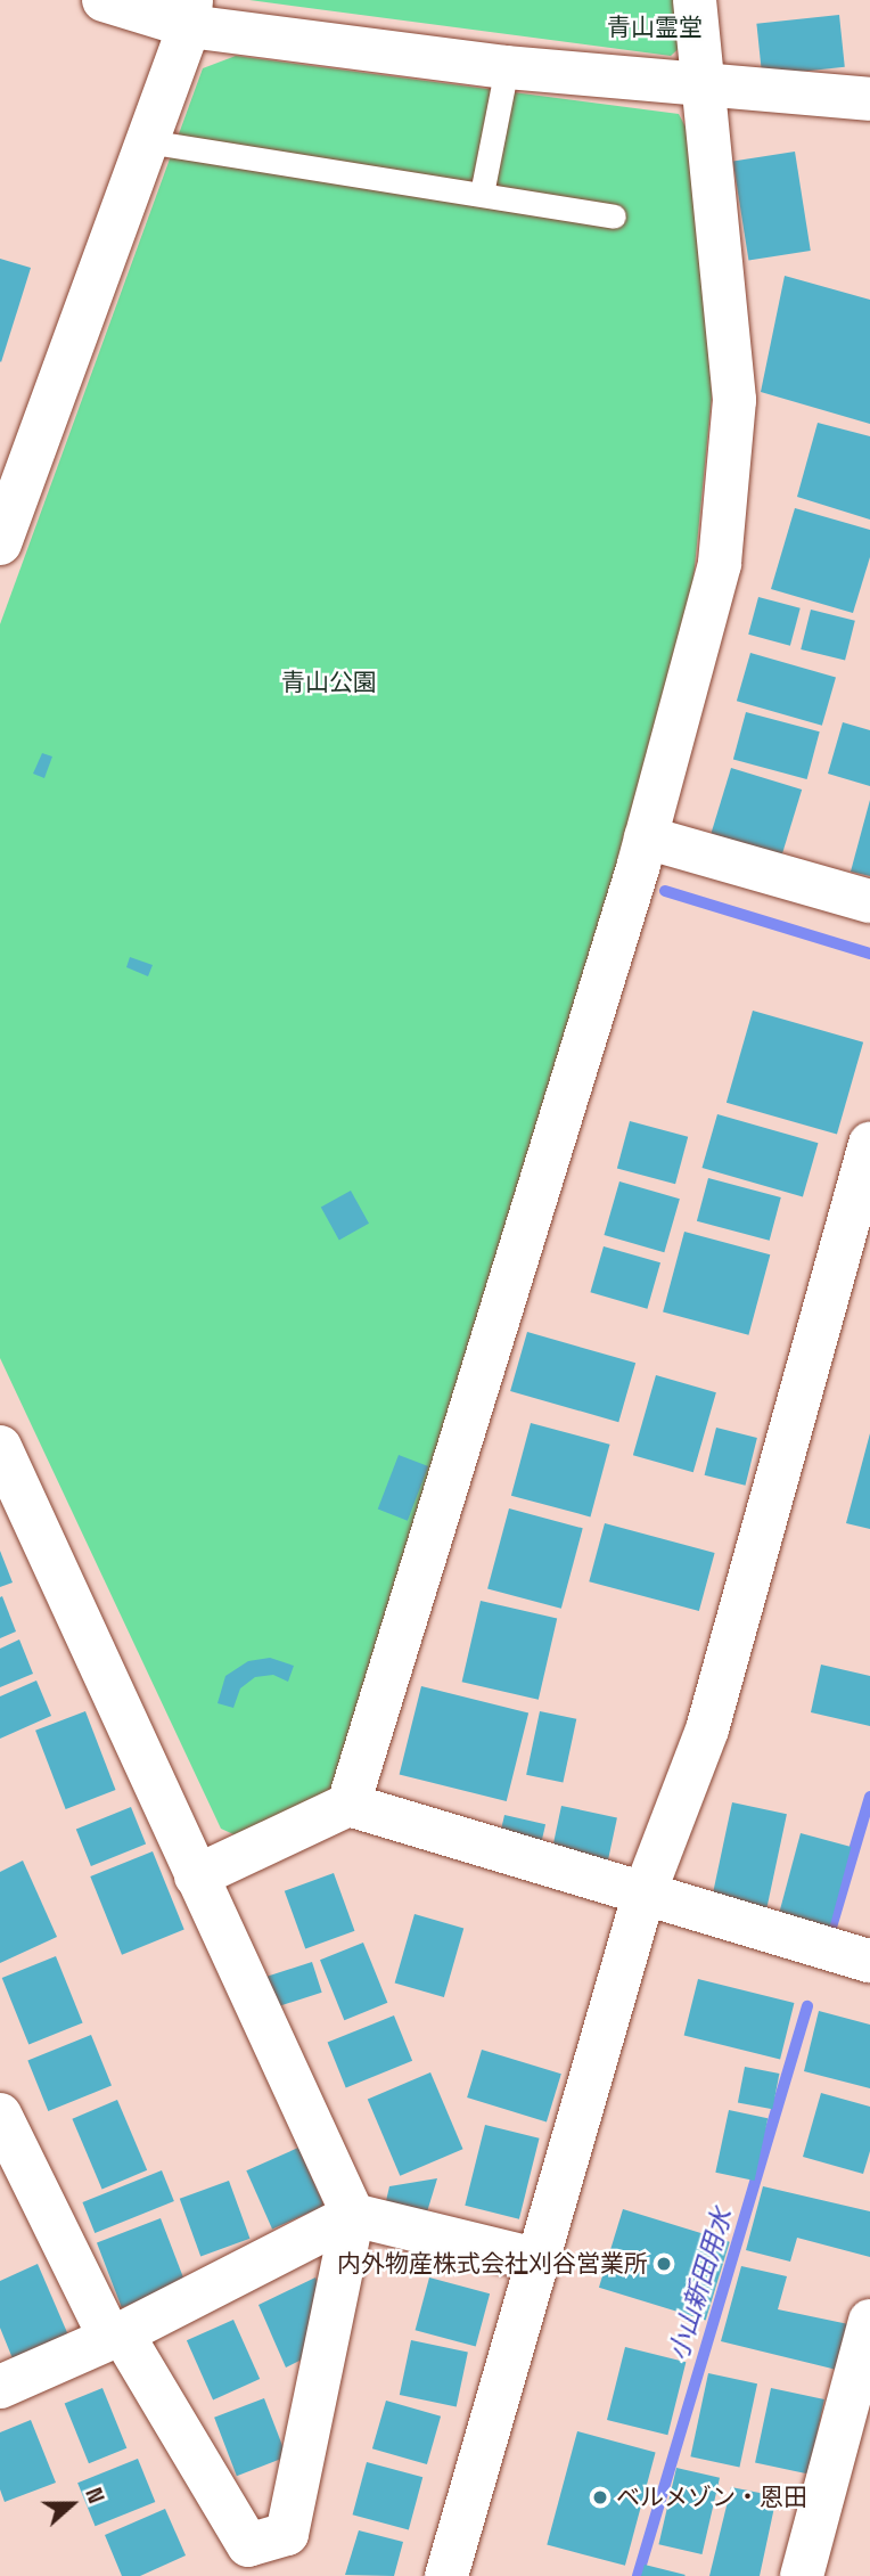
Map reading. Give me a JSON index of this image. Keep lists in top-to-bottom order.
{
  "water": ["小山新田用水"],
  "parks": ["青山霊堂", "青山公園"],
  "places": ["内外物産株式会社刈谷営業所", "ベルメゾン・恩田"],
  "north": "right"
}
